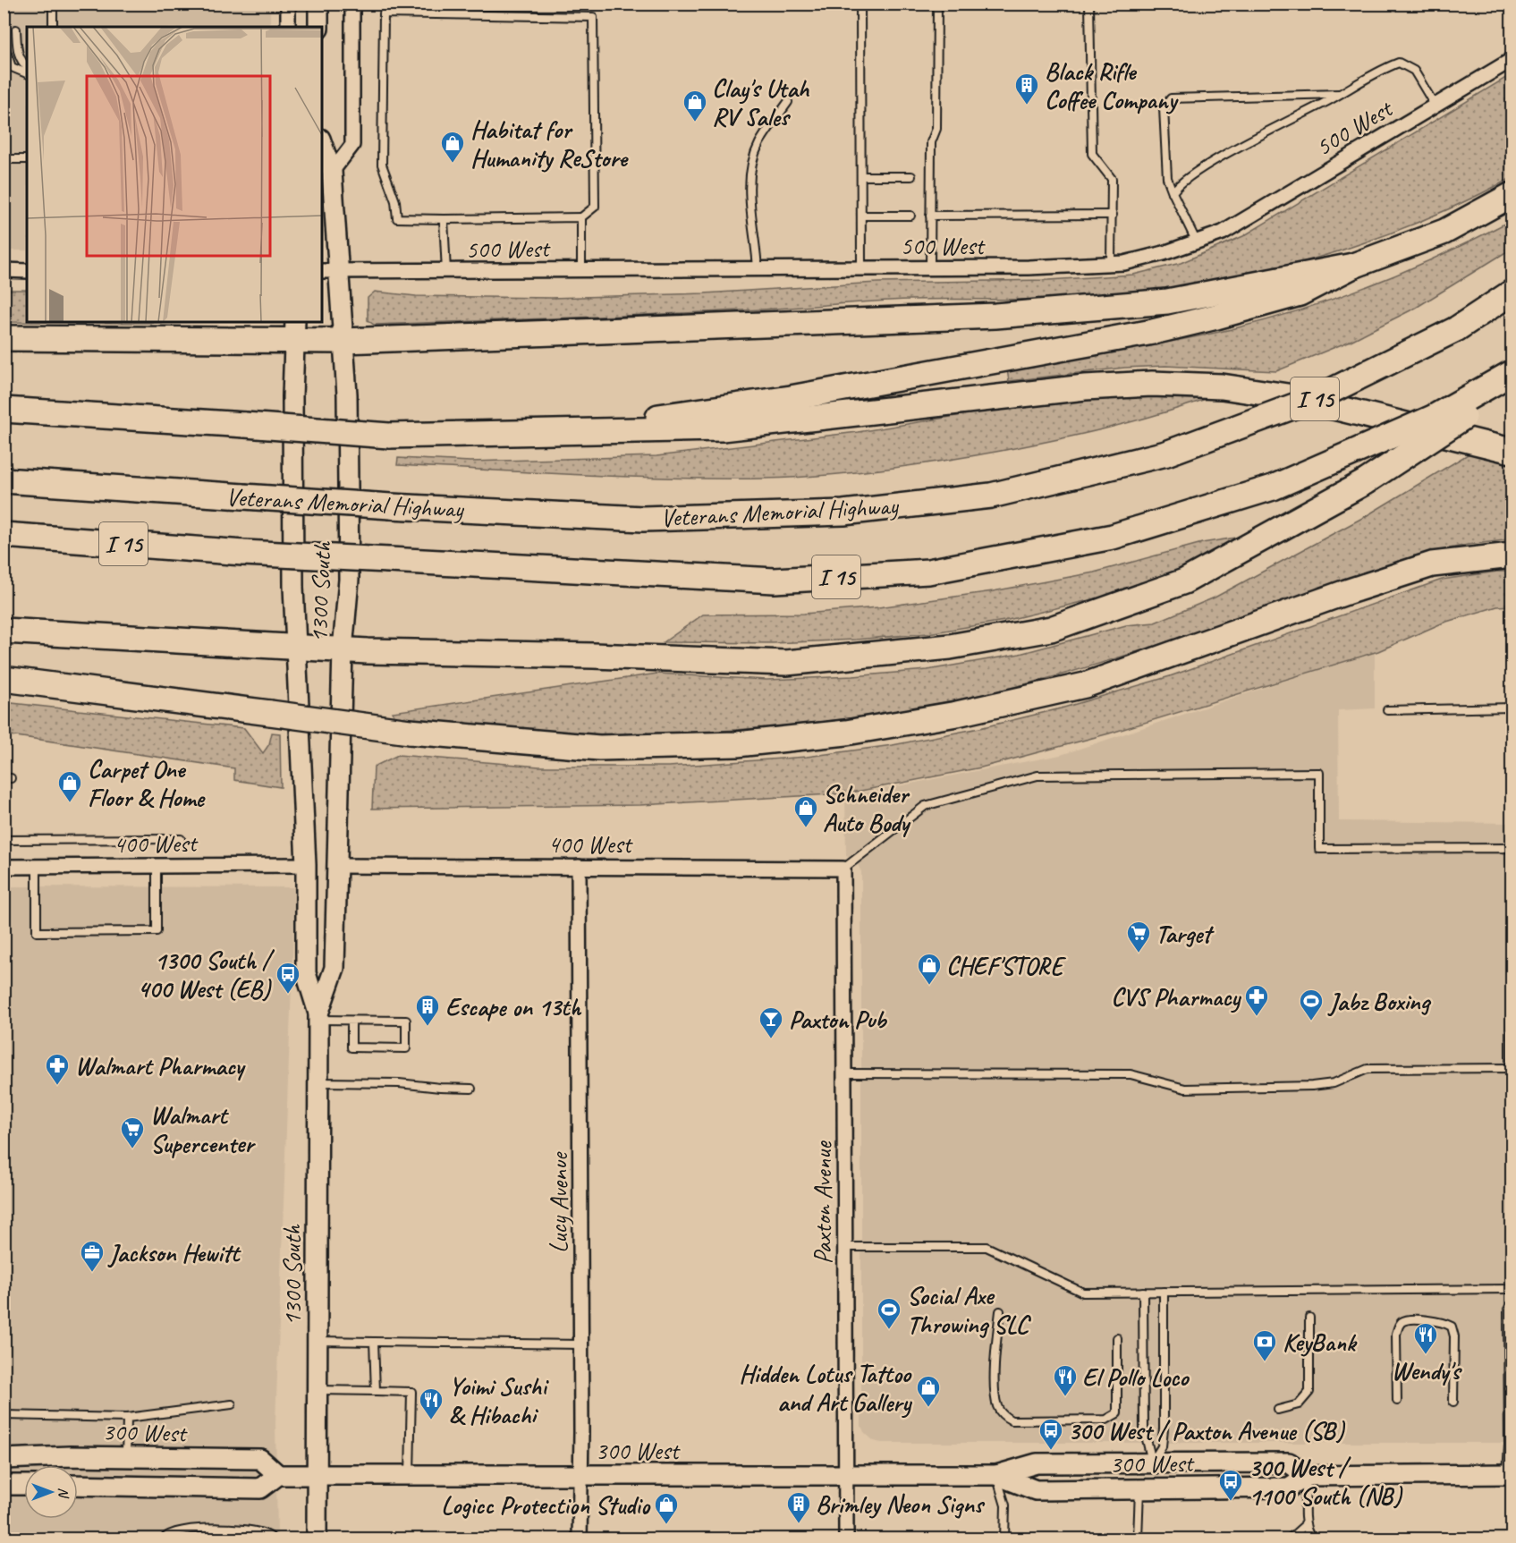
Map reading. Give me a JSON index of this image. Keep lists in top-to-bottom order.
{
  "streets": {
    "highway": ["I 15", "Veterans Memorial Highway"],
    "main road": ["1300 South", "300 West"],
    "street": [
      "500 West",
      "400 West",
      "Lucy Avenue",
      "Paxton Avenue"
    ]
  },
  "crossings": [
    ["500 West", "1300 South"],
    ["1300 South", "400 West"],
    ["1300 South", "300 West"],
    ["400 West", "Lucy Avenue"],
    ["400 West", "Paxton Avenue"],
    ["Lucy Avenue", "300 West"],
    ["Paxton Avenue", "300 West"]
  ],
  "places": {
    "building": ["Black Rifle Coffee Company", "Escape on 13th", "Brimley Neon Signs"],
    "shop": [
      "Clay's Utah RV Sales",
      "Habitat for Humanity ReStore",
      "Carpet One Floor & Home",
      "Schneider Auto Body",
      "CHEF'STORE",
      "Hidden Lotus Tattoo and Art Gallery",
      "Logicc Protection Studio"
    ],
    "supermarket": ["Target", "Walmart Supercenter"],
    "bus stop": ["1300 South / 400 West (EB)", "300 West / Paxton Avenue (SB)", "300 West / 1100 South (NB)"],
    "pharmacy": ["CVS Pharmacy", "Walmart Pharmacy"],
    "sports": ["Jabz Boxing", "Social Axe Throwing SLC"],
    "bar": ["Paxton Pub"],
    "office": ["Jackson Hewitt"],
    "restaurant": ["Wendy's", "El Pollo Loco", "Yoimi Sushi & Hibachi"],
    "bank": ["KeyBank"]
  },
  "north": "right"
}
